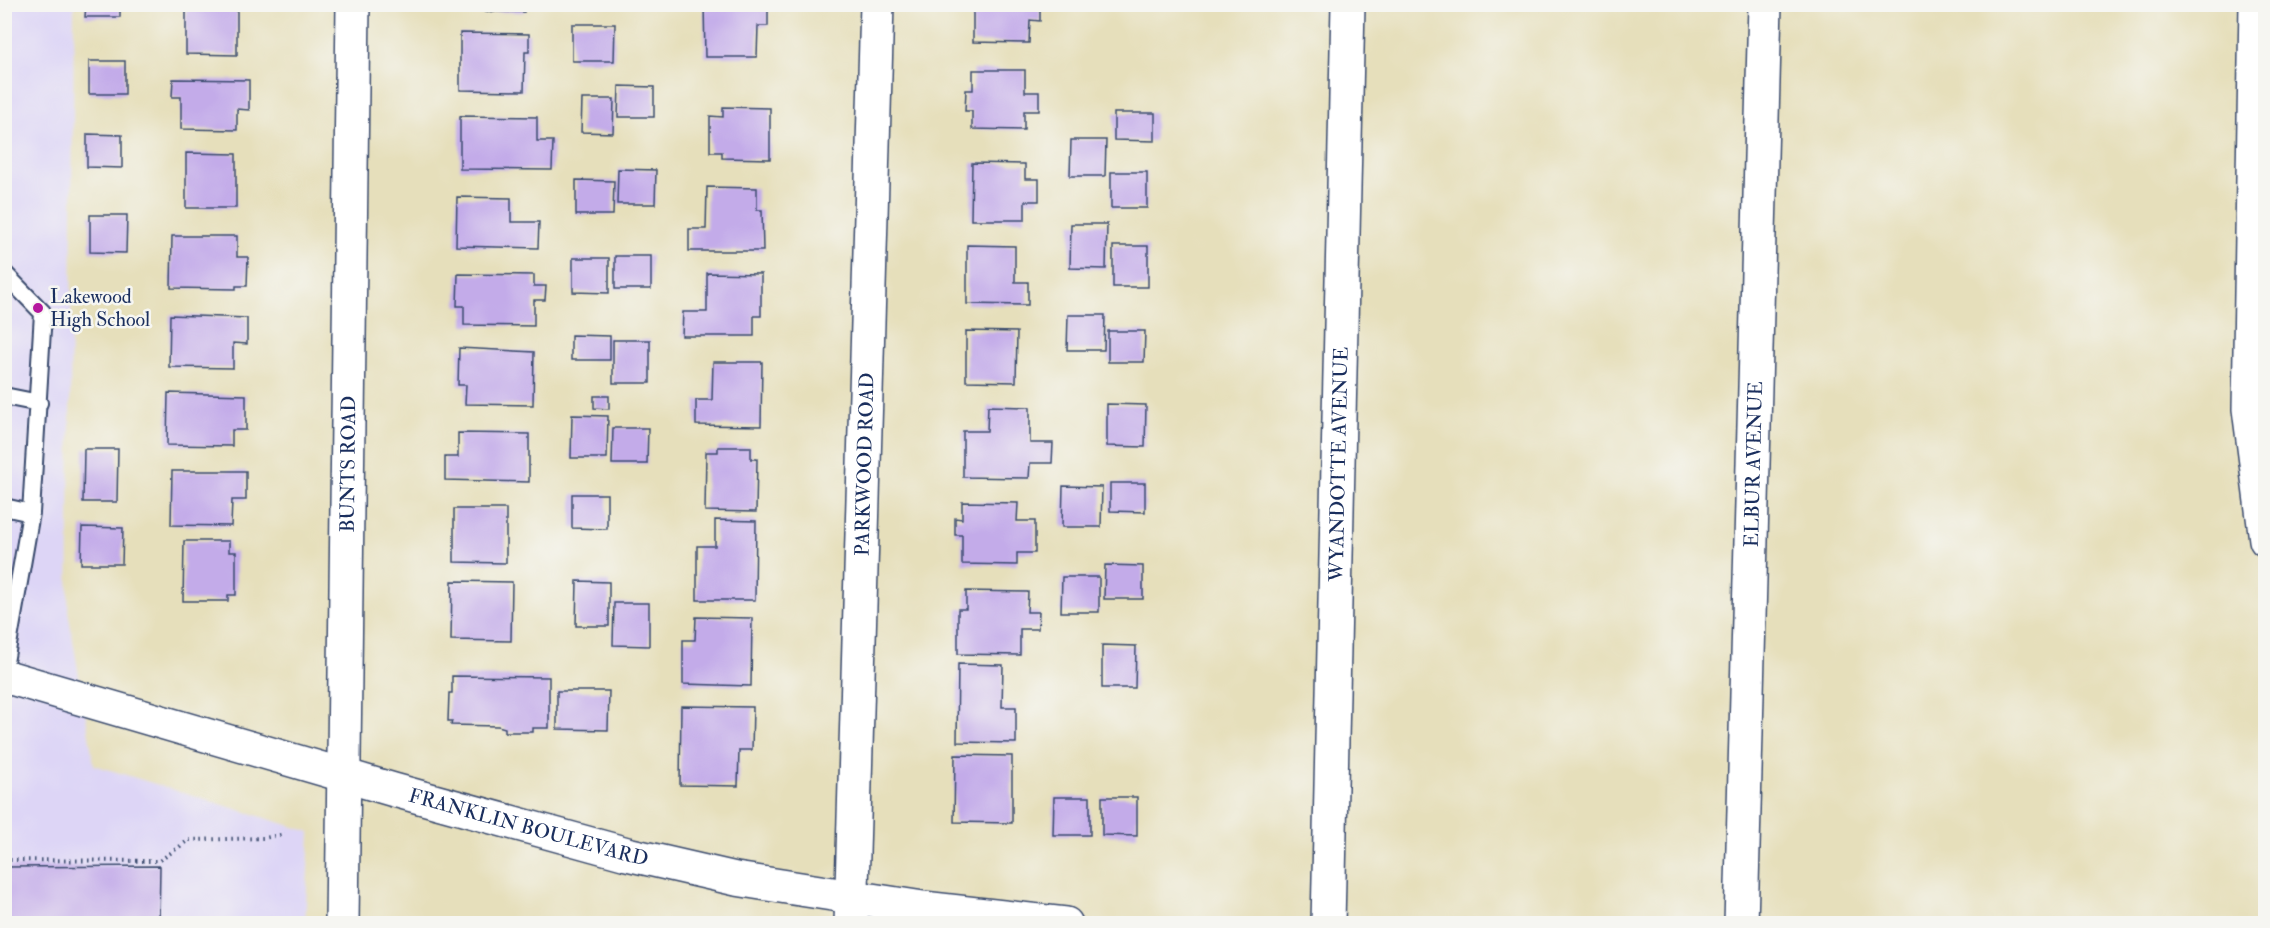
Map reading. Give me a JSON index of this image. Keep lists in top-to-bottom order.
{
  "streets": {
    "street": [
      "BUNTS ROAD",
      "PARKWOOD ROAD",
      "WYANDOTTE AVENUE",
      "ELBUR AVENUE",
      "FRANKLIN BOULEVARD"
    ]
  },
  "crossings": [
    ["BUNTS ROAD", "FRANKLIN BOULEVARD"],
    ["PARKWOOD ROAD", "FRANKLIN BOULEVARD"]
  ],
  "places": ["Lakewood High School"]
}
